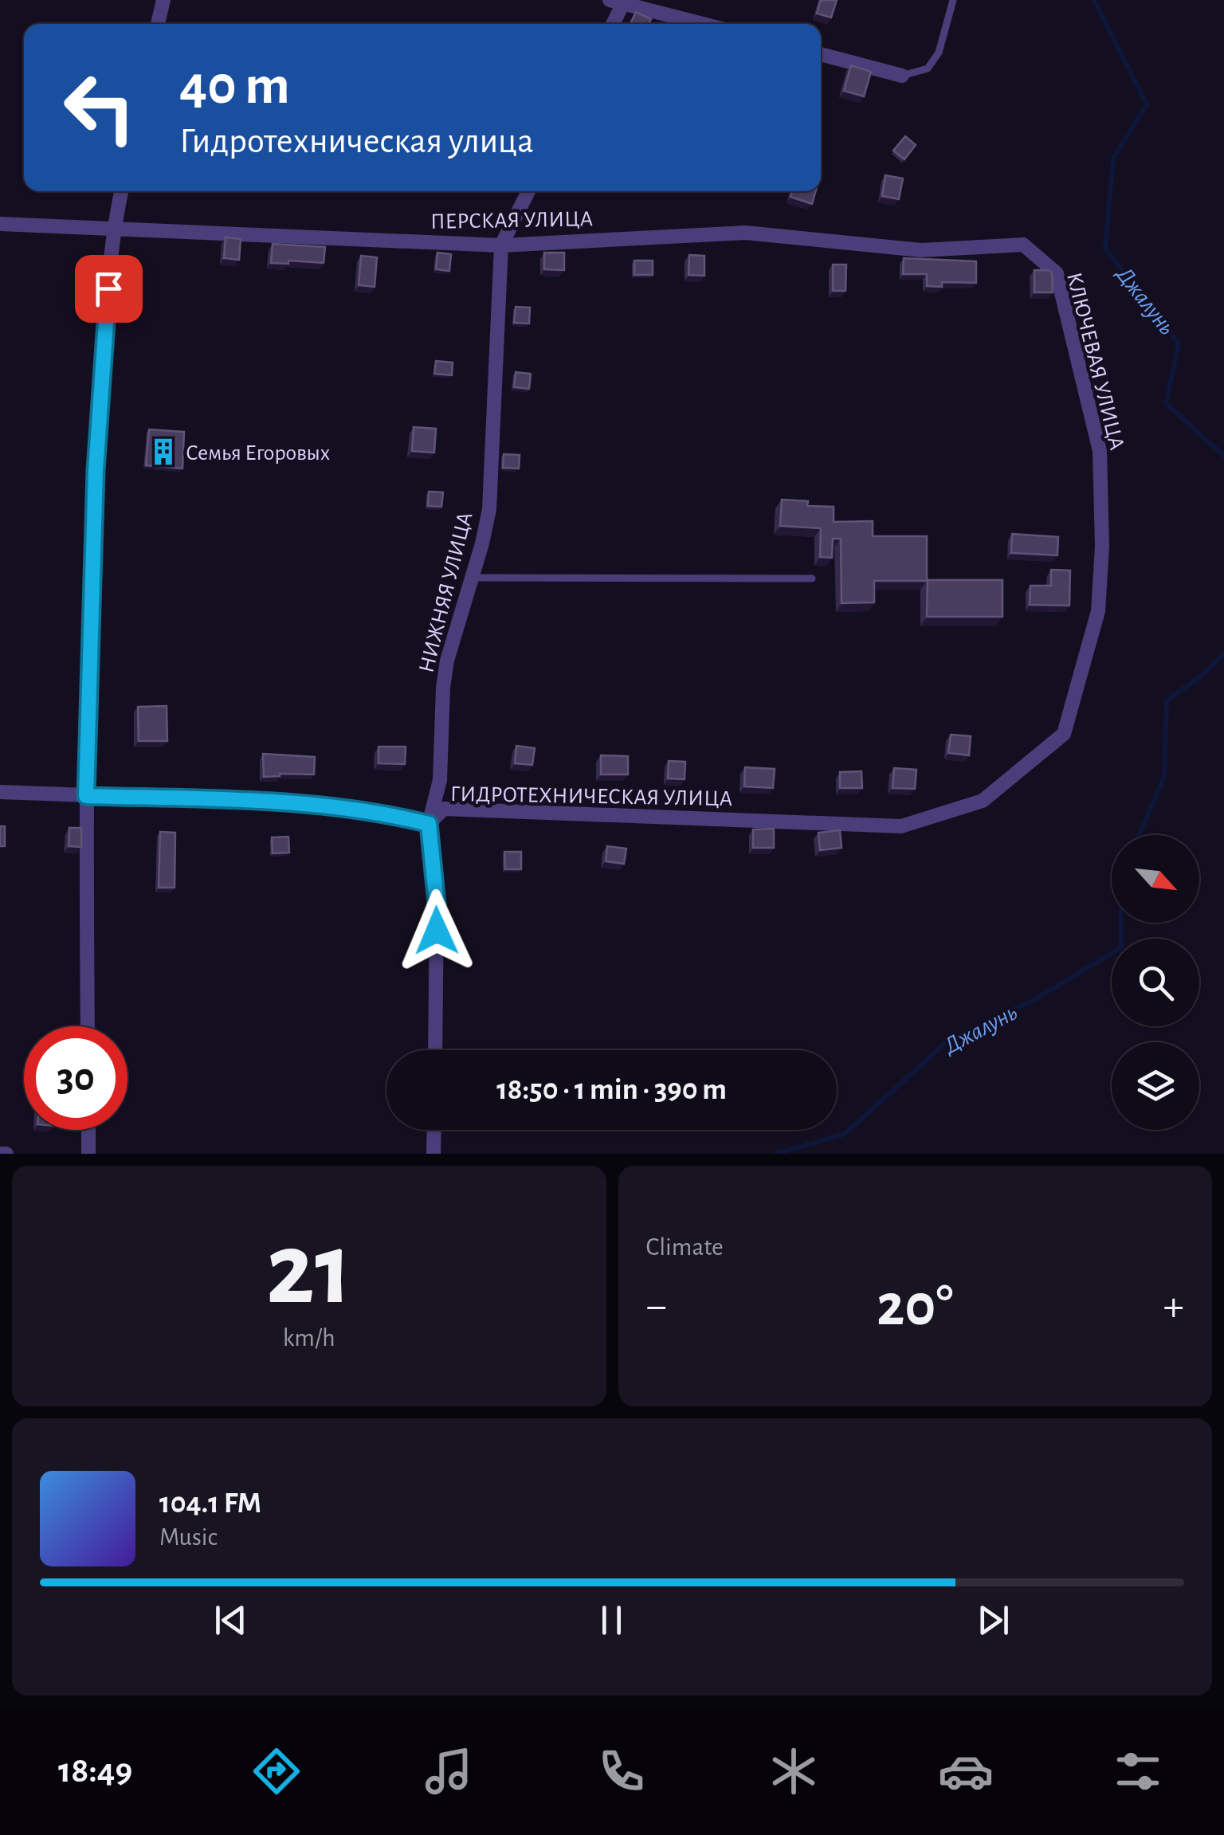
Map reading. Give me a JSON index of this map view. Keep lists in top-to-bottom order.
{
  "streets": {
    "street": [
      "ПЕРСКАЯ УЛИЦА",
      "КЛЮЧЕВАЯ УЛИЦА",
      "НИЖНЯЯ УЛИЦА",
      "ГИДРОТЕХНИЧЕСКАЯ УЛИЦА"
    ]
  },
  "crossings": [
    ["ПЕРСКАЯ УЛИЦА", "КЛЮЧЕВАЯ УЛИЦА"],
    ["ПЕРСКАЯ УЛИЦА", "НИЖНЯЯ УЛИЦА"],
    ["КЛЮЧЕВАЯ УЛИЦА", "ГИДРОТЕХНИЧЕСКАЯ УЛИЦА"],
    ["НИЖНЯЯ УЛИЦА", "ГИДРОТЕХНИЧЕСКАЯ УЛИЦА"]
  ],
  "water": ["Джалунь"],
  "places": {
    "building": ["Семья Егоровых"]
  },
  "north": "bottom right",
  "page": {
    "turn": ["40 m", "Гидротехническая улица"],
    "limit": "30",
    "trip": "18:50 · 1 min · 390 m",
    "tile": [
      ["21", "km/h"],
      "Climate"
    ],
    "heat": ["−", "20°", "+"],
    "song": ["104.1 FM", "Music"],
    "tabs": "18:49"
  }
}
